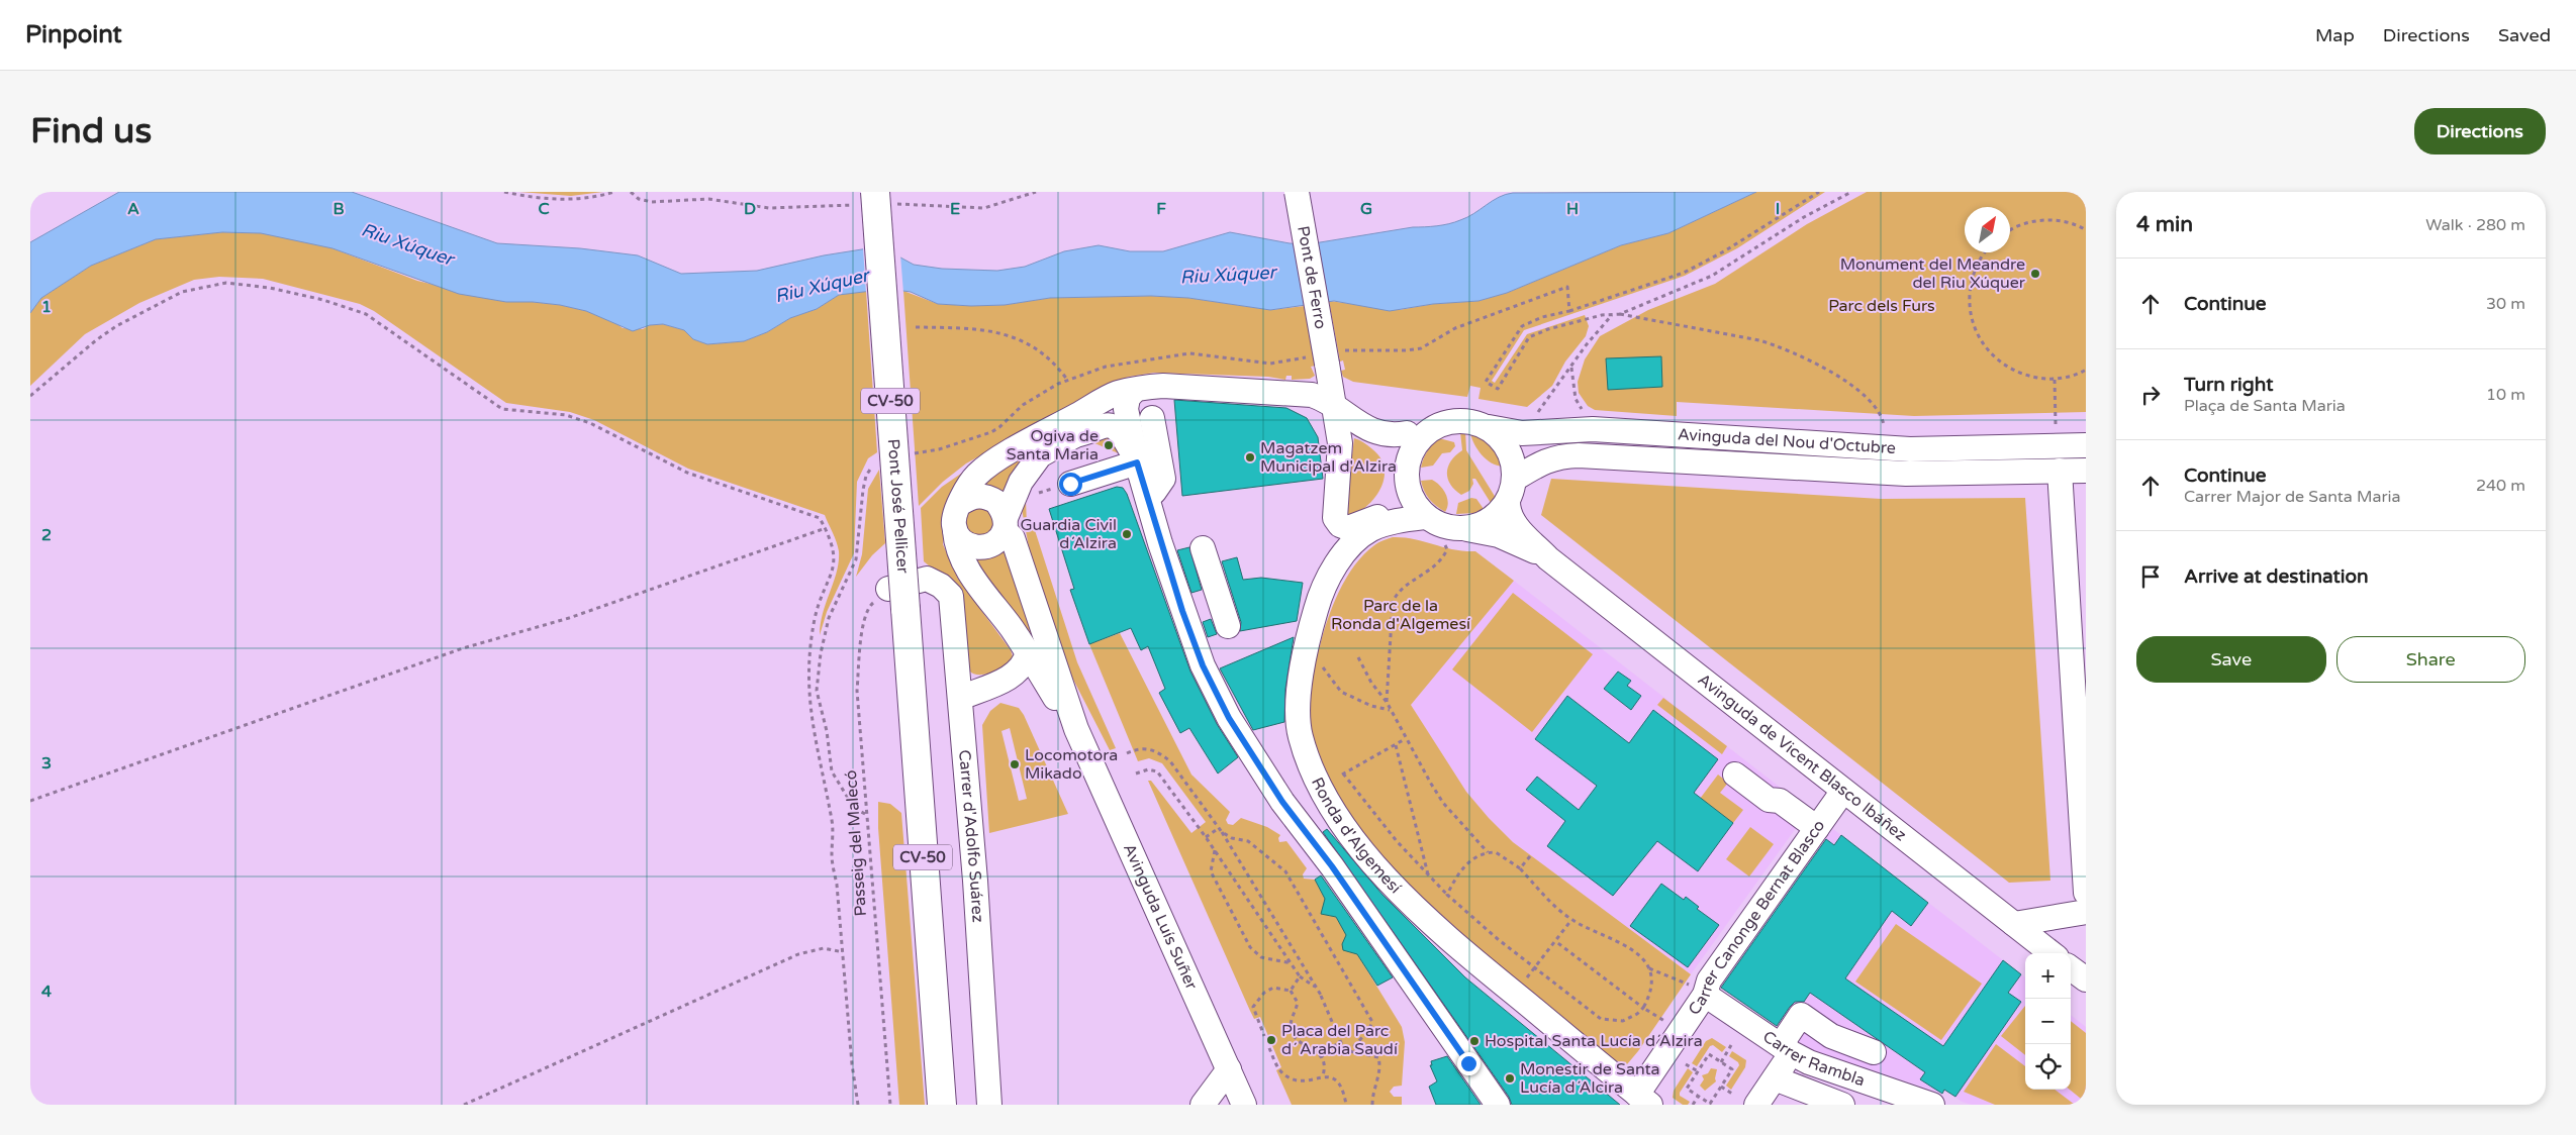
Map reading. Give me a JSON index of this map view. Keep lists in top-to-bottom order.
{
  "streets": {
    "main road": ["CV-50", "Pont José Pellicer"],
    "street": [
      "Pont de Ferro",
      "Avinguda del Nou d'Octubre",
      "Avinguda de Vicent Blasco Ibáñez",
      "Ronda d'Algemesí",
      "Carrer d'Adolfo Suárez",
      "Avinguda Luís Suñer",
      "Carrer Canonge Bernat Blasco",
      "Carrer Rambla"
    ],
    "path": ["Passeig del Malecó"]
  },
  "crossings": [
    ["Avinguda del Nou d'Octubre", "Avinguda de Vicent Blasco Ibáñez"],
    ["Avinguda del Nou d'Octubre", "Ronda d'Algemesí"],
    ["Avinguda de Vicent Blasco Ibáñez", "Ronda d'Algemesí"],
    ["Avinguda de Vicent Blasco Ibáñez", "Carrer Canonge Bernat Blasco"],
    ["Ronda d'Algemesí", "Carrer Canonge Bernat Blasco"],
    ["Carrer d'Adolfo Suárez", "Passeig del Malecó"],
    ["Carrer Canonge Bernat Blasco", "Carrer Rambla"]
  ],
  "water": ["Riu Xúquer"],
  "parks": ["Parc dels Furs", "Parc de la Ronda d'Algemesí"],
  "places": [
    "Monument del Meandre del Riu Xúquer",
    "Ogiva de Santa Maria",
    "Magatzem Municipal d'Alzira",
    "Guardia Civil d´Alzira",
    "Locomotora Mikado",
    "Placa del Parc d´ Arabia Saudí",
    "Hospital Santa Lucía d´Alzira",
    "Monestir de Santa Lucía d´Alcira"
  ],
  "north": "top right",
  "page": {
    "header": "Pinpoint",
    "nav": ["Map", "Directions", "Saved"],
    "buttons": [
      "Directions",
      ["Save", "Share"]
    ],
    "title": "Find us",
    "heading": ["4 min", "Walk · 280 m"],
    "list": [
      ["Continue", "30 m"],
      ["Turn right", "Plaça de Santa Maria", "10 m"],
      ["Continue", "Carrer Major de Santa Maria", "240 m"],
      "Arrive at destination"
    ],
    "map_buttons": ["+", "−"]
  },
  "grid": {
    "columns": [
      "A",
      "B",
      "C",
      "D",
      "E",
      "F",
      "G",
      "H",
      "I"
    ],
    "rows": [
      "1",
      "2",
      "3",
      "4"
    ]
  }
}
